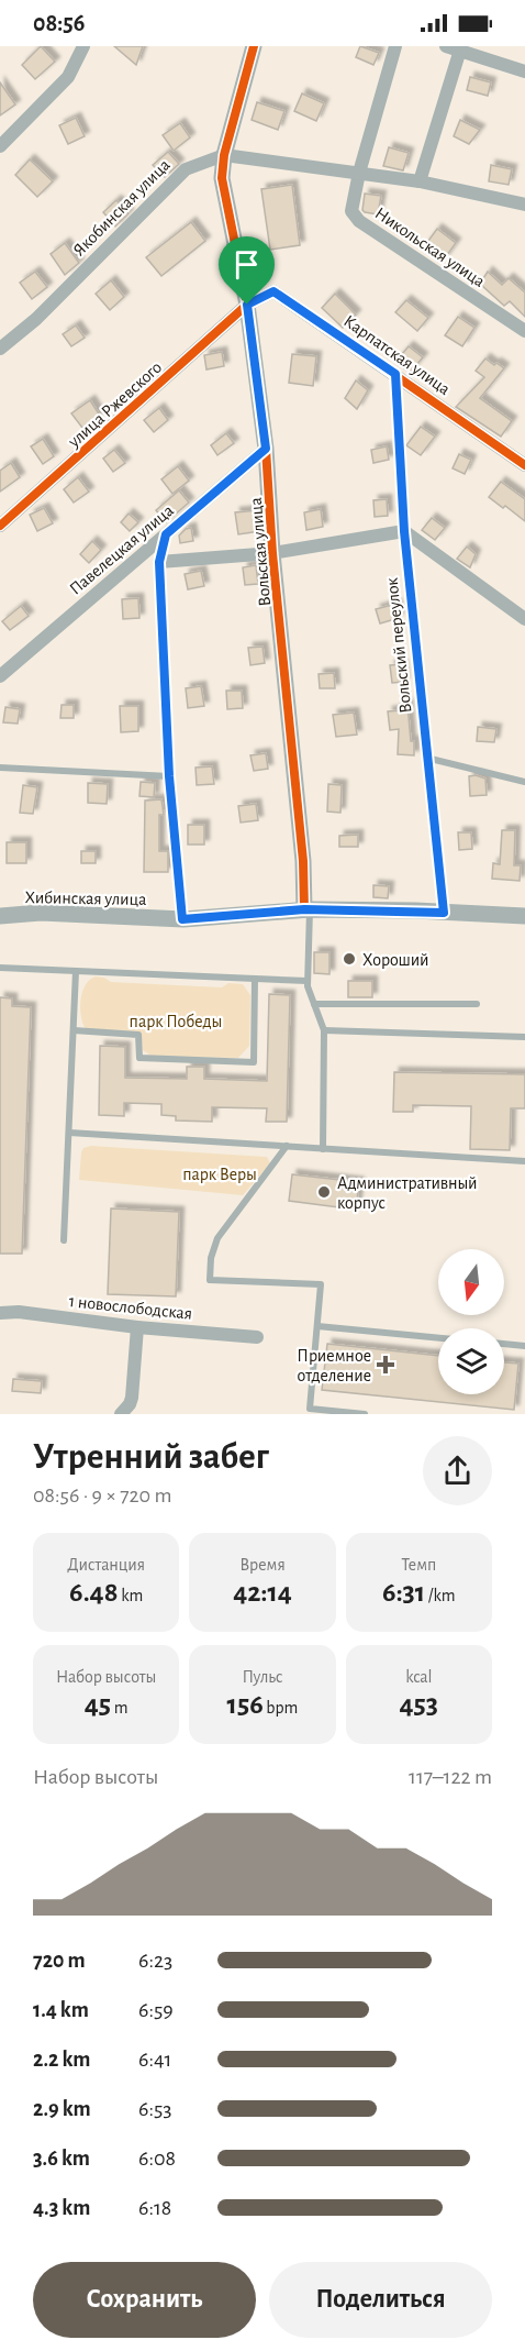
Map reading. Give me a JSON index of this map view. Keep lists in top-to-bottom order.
{
  "streets": {
    "street": [
      "Якобинская улица",
      "Никольская улица",
      "Карпатская улица",
      "улица Ржевского",
      "Павелецкая улица",
      "Вольская улица",
      "Хибинская улица",
      "1 новослободская"
    ],
    "lane": ["Вольский переулок"]
  },
  "crossings": [
    ["Якобинская улица", "Вольская улица"],
    ["Карпатская улица", "улица Ржевского"],
    ["Карпатская улица", "Вольская улица"],
    ["Карпатская улица", "Вольский переулок"],
    ["улица Ржевского", "Вольская улица"],
    ["Павелецкая улица", "Вольская улица"],
    ["Вольская улица", "Хибинская улица"],
    ["Вольский переулок", "Хибинская улица"]
  ],
  "parks": ["парк Победы", "парк Веры"],
  "places": {
    "other": ["Хороший", "Административный корпус"],
    "health": ["Приемное отделение"]
  },
  "north": "bottom",
  "page": {
    "status": "08:56",
    "heading": ["Утренний забег", "08:56 · 9 × 720 m"],
    "stats": [
      ["Дистанция", "6.48 km"],
      ["Время", "42:14"],
      ["Темп", "6:31 /km"],
      ["Набор высоты", "45 m"],
      ["Пульс", "156 bpm"],
      ["kcal", "453"]
    ],
    "chart": ["Набор высоты", "117–122 m"],
    "list": [
      {
        "name": "720 m",
        "note": "6:23"
      },
      {
        "name": "1.4 km",
        "note": "6:59"
      },
      {
        "name": "2.2 km",
        "note": "6:41"
      },
      {
        "name": "2.9 km",
        "note": "6:53"
      },
      {
        "name": "3.6 km",
        "note": "6:08"
      },
      {
        "name": "4.3 km",
        "note": "6:18"
      }
    ],
    "buttons": ["Сохранить", "Поделиться"]
  }
}
